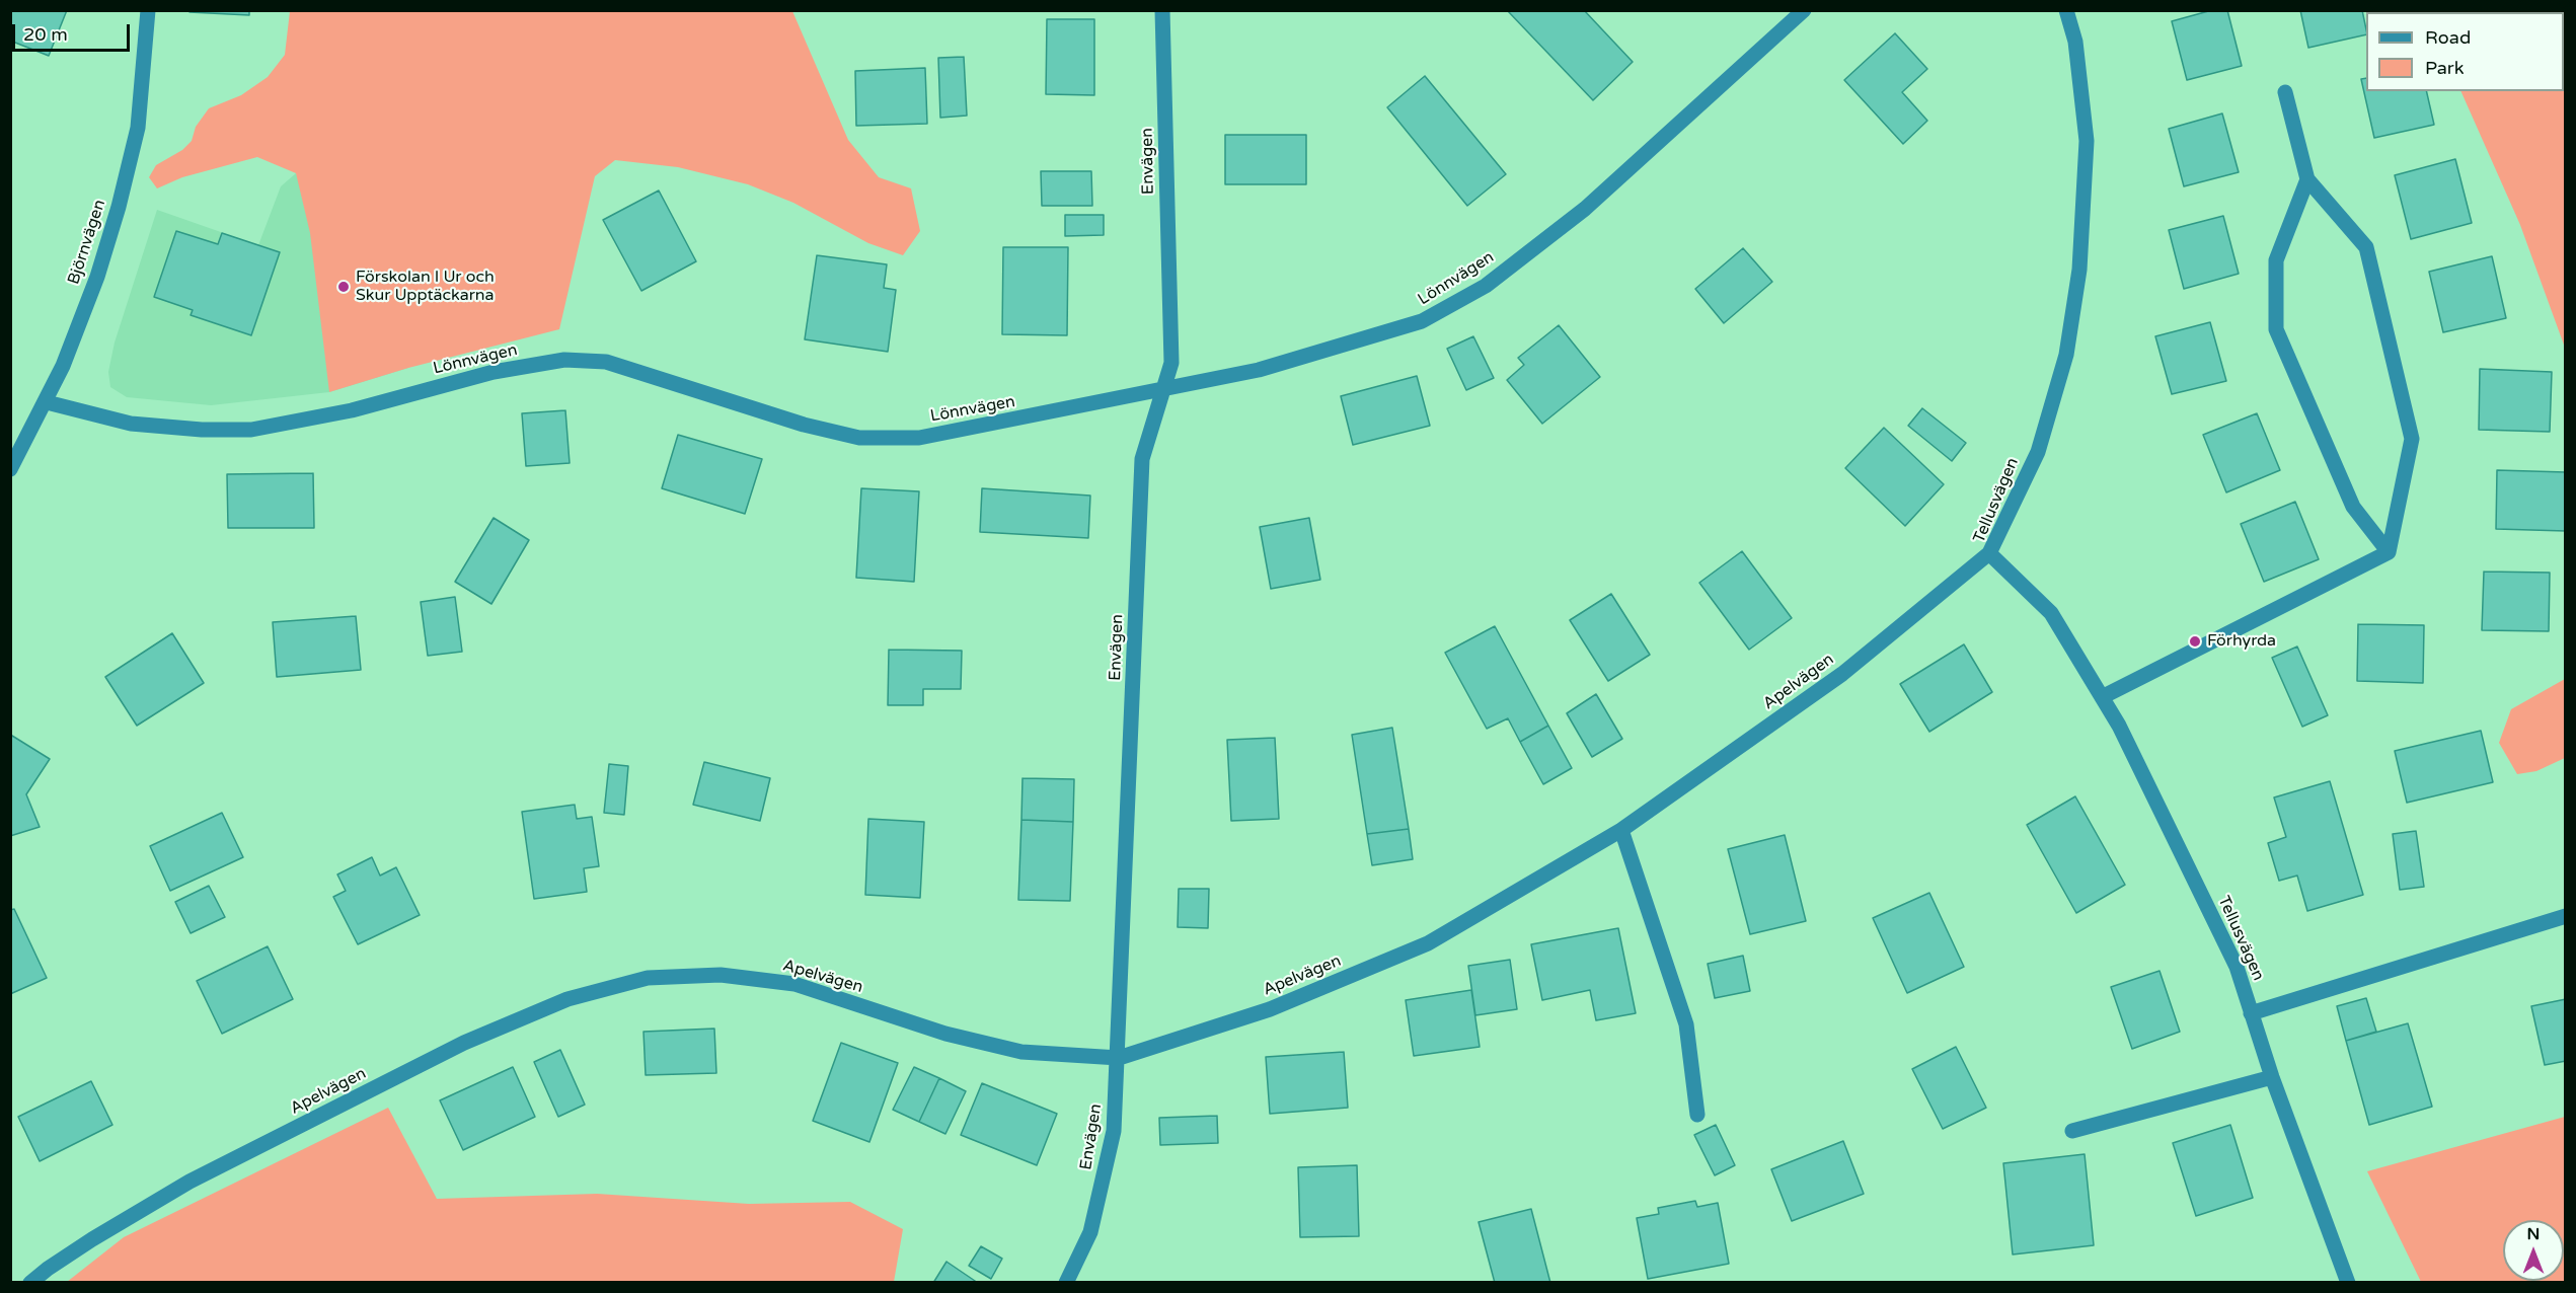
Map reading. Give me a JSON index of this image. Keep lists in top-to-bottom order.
{
  "streets": {
    "street": [
      "Envägen",
      "Björnvägen",
      "Lönnvägen",
      "Tellusvägen",
      "Apelvägen"
    ]
  },
  "crossings": [
    ["Envägen", "Lönnvägen"],
    ["Envägen", "Apelvägen"],
    ["Björnvägen", "Lönnvägen"],
    ["Tellusvägen", "Apelvägen"]
  ],
  "places": ["Förskolan I Ur och Skur Upptäckarna", "Förhyrda"],
  "legend": ["Road", "Park"],
  "scale_bar": "20 m",
  "north": "top"
}
